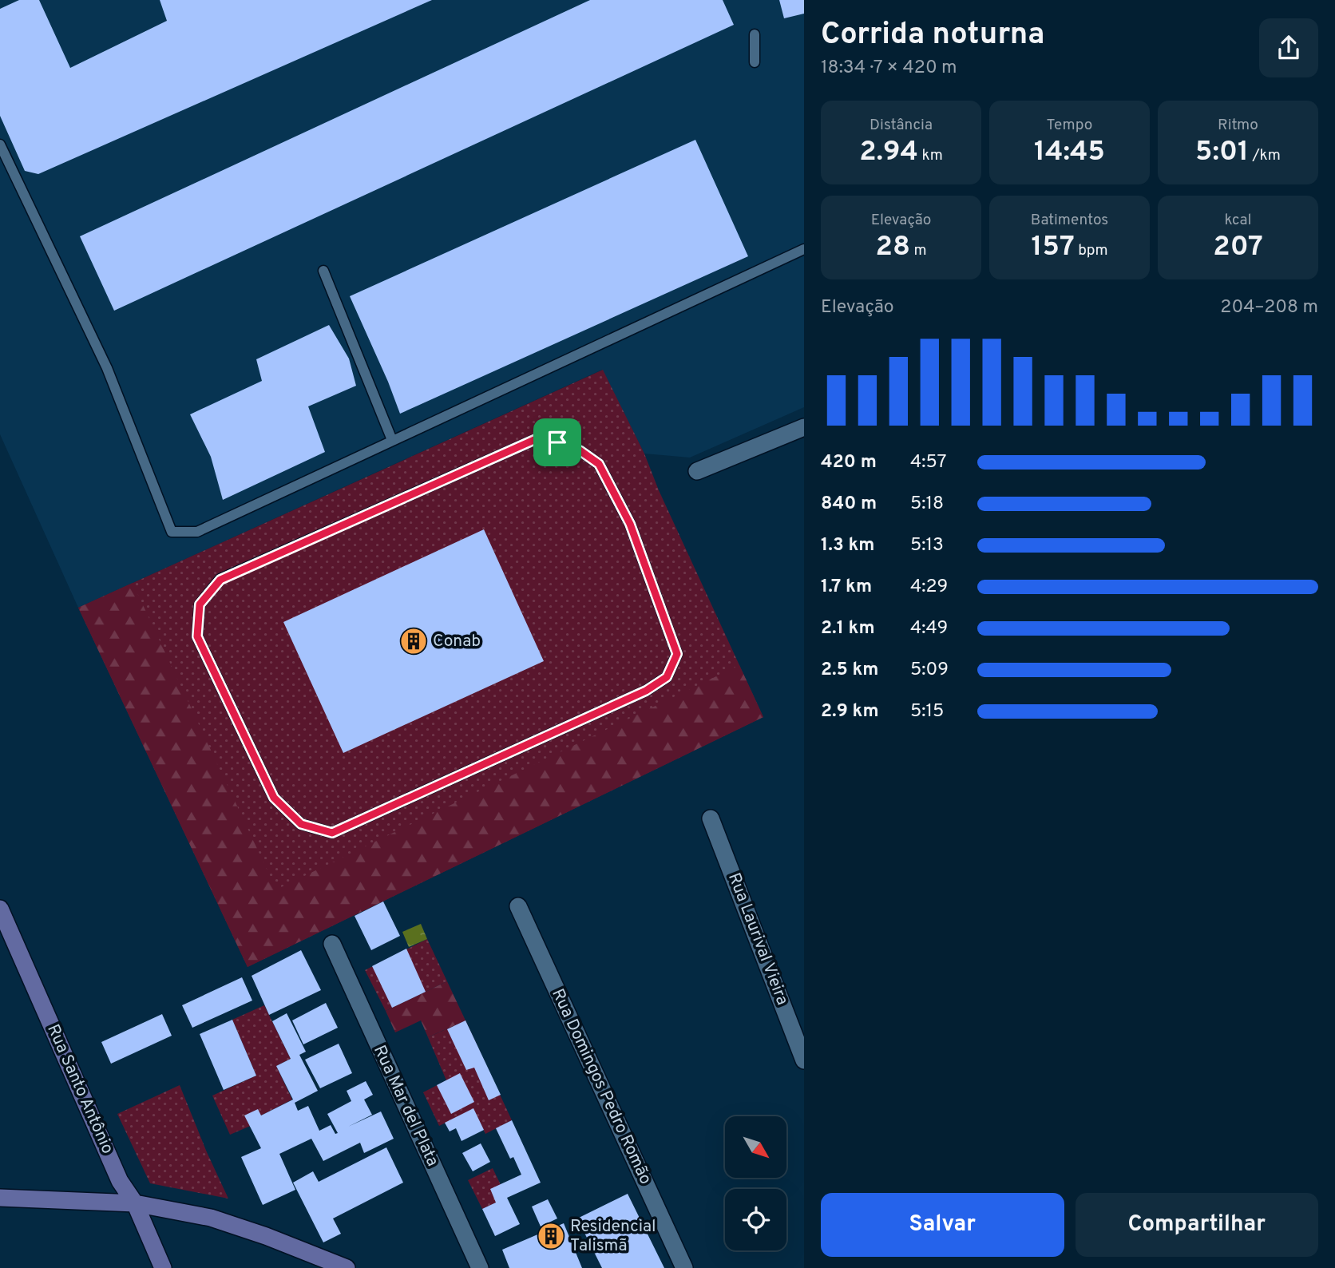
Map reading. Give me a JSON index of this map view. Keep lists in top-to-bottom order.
{
  "streets": {
    "street": [
      "Rua Laurival Vieira",
      "Rua Domingos Pedro Romão",
      "Rua Santo Antônio",
      "Rua Mar del Plata"
    ]
  },
  "places": {
    "building": ["Conab", "Residencial Talismã"]
  },
  "north": "bottom right",
  "page": {
    "heading": ["Corrida noturna", "18:34 · 7 × 420 m"],
    "stats": [
      ["Distância", "2.94 km"],
      ["Tempo", "14:45"],
      ["Ritmo", "5:01 /km"],
      ["Elevação", "28 m"],
      ["Batimentos", "157 bpm"],
      ["kcal", "207"]
    ],
    "chart": ["Elevação", "204–208 m"],
    "list": [
      {
        "name": "420 m",
        "note": "4:57"
      },
      {
        "name": "840 m",
        "note": "5:18"
      },
      {
        "name": "1.3 km",
        "note": "5:13"
      },
      {
        "name": "1.7 km",
        "note": "4:29"
      },
      {
        "name": "2.1 km",
        "note": "4:49"
      },
      {
        "name": "2.5 km",
        "note": "5:09"
      },
      {
        "name": "2.9 km",
        "note": "5:15"
      }
    ],
    "buttons": ["Salvar", "Compartilhar"]
  }
}
